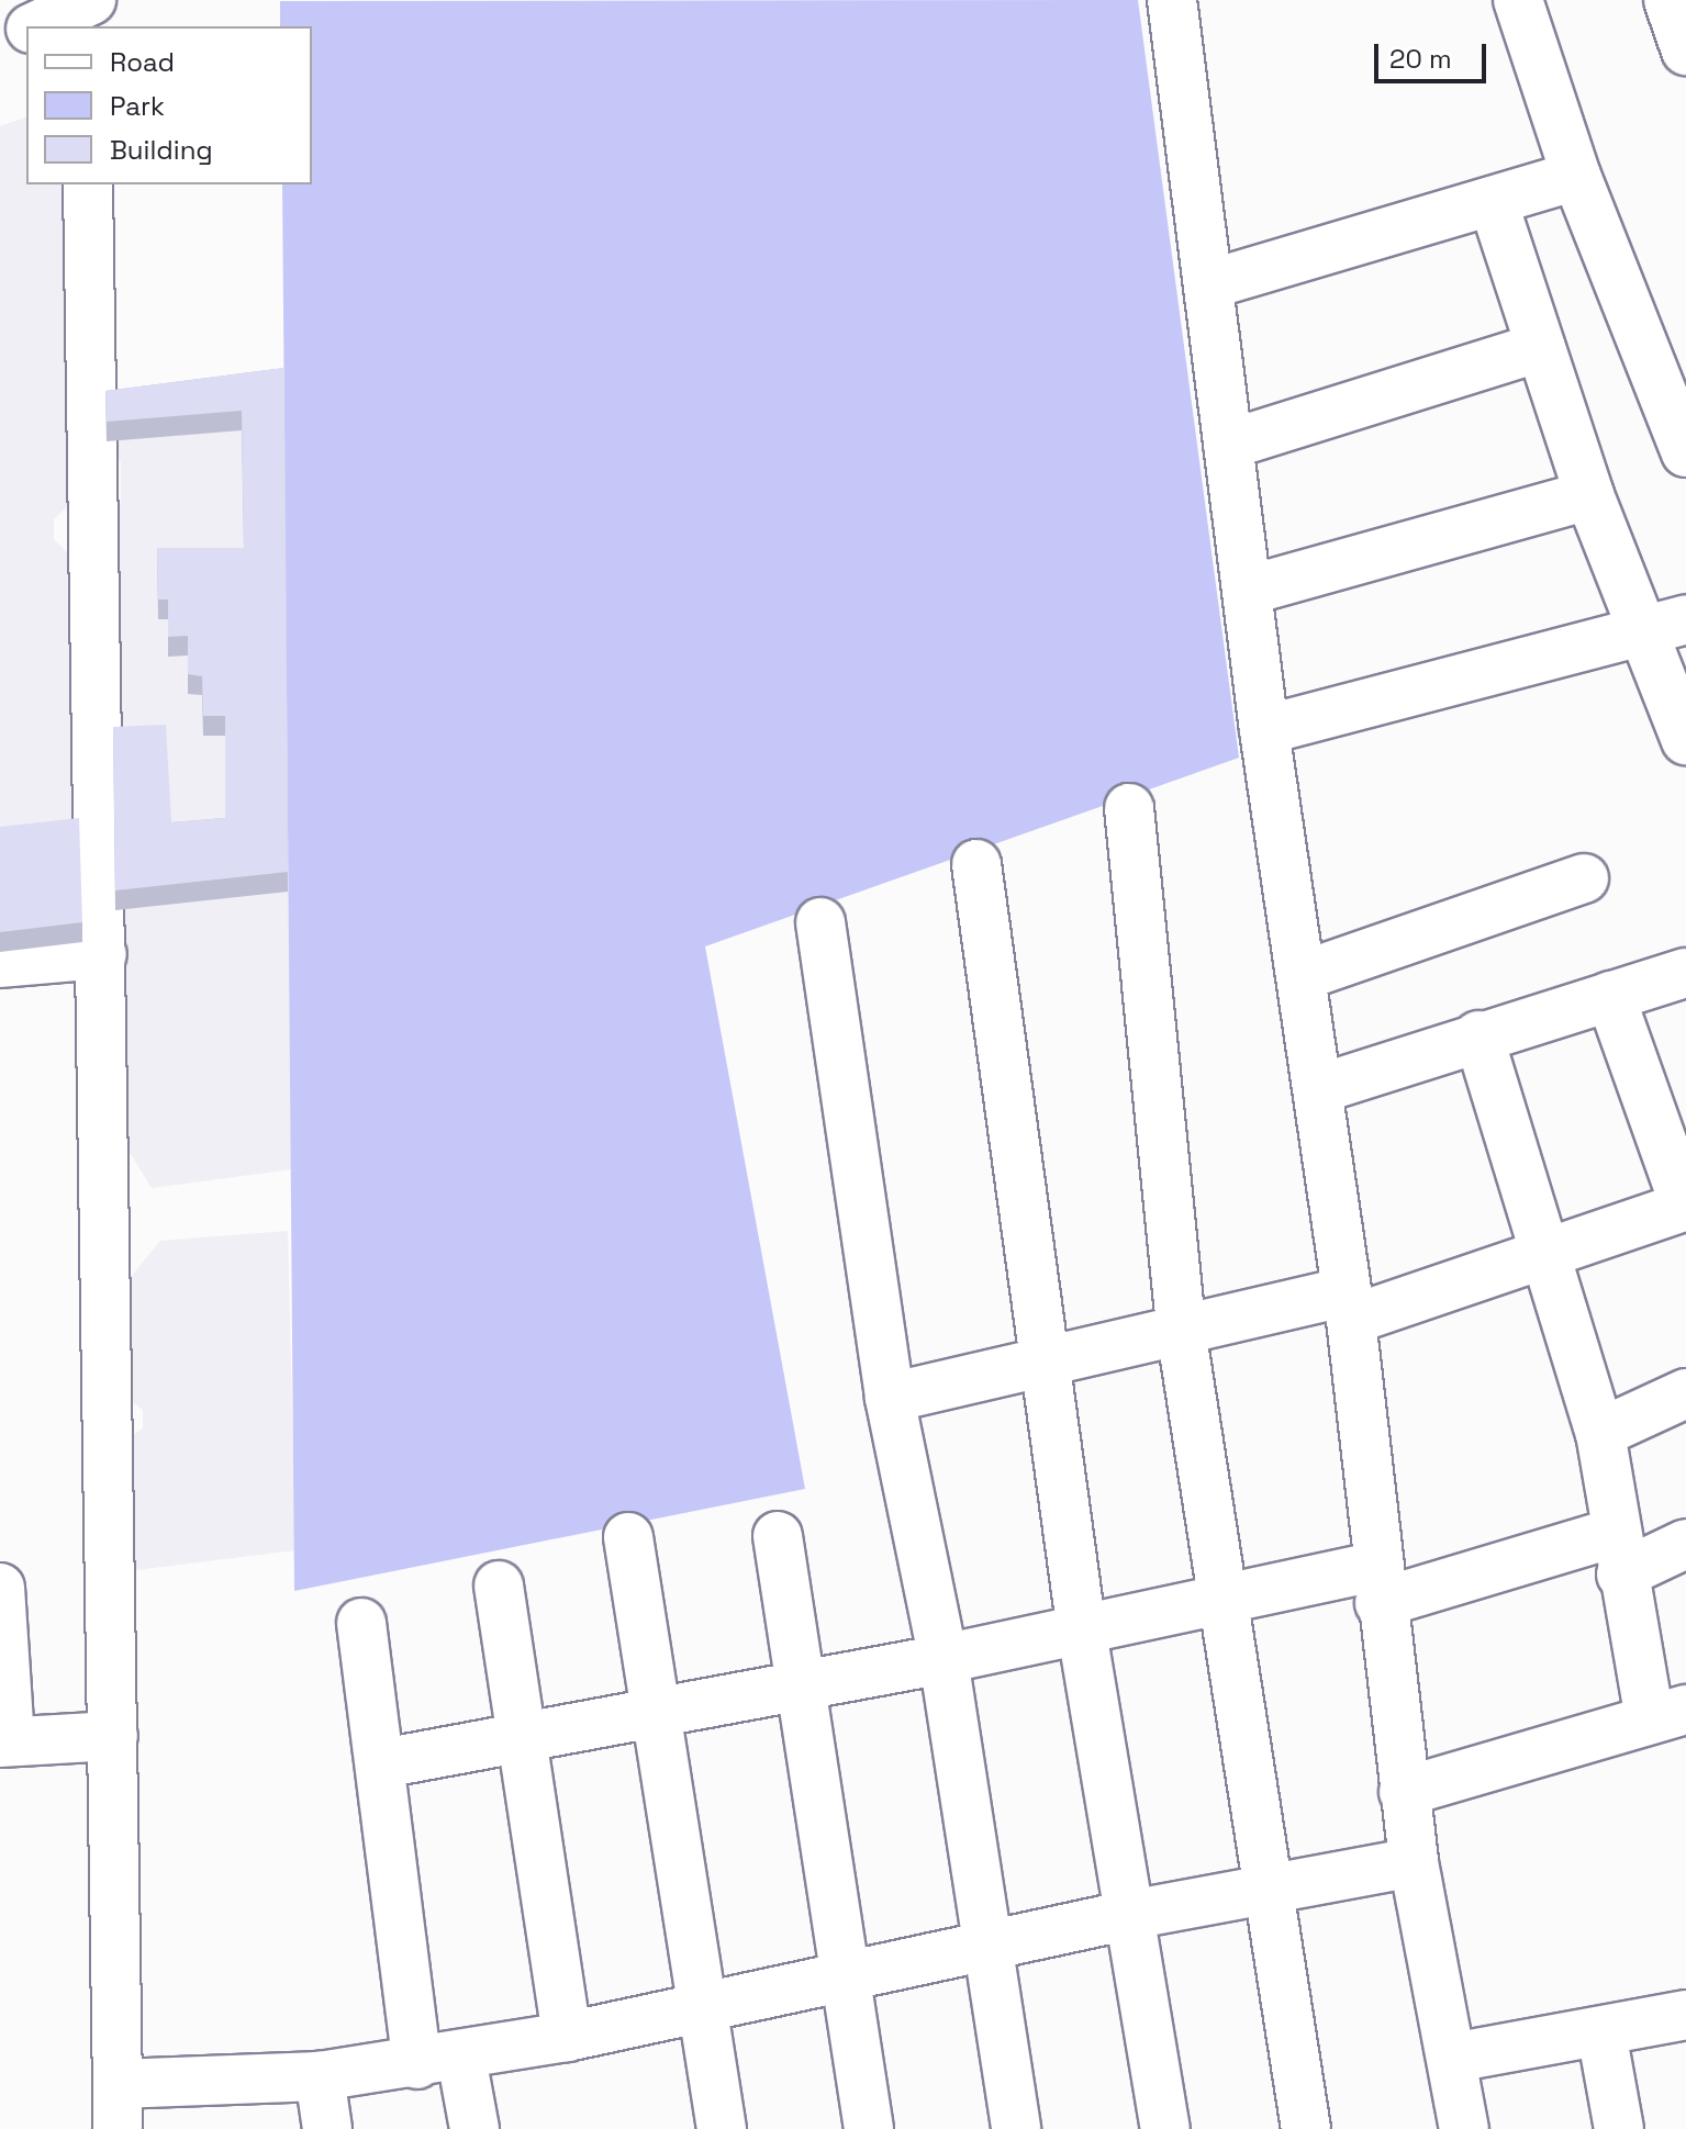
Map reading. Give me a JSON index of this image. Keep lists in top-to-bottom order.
{
  "legend": ["Road", "Park", "Building"],
  "scale_bar": "20 m"
}
